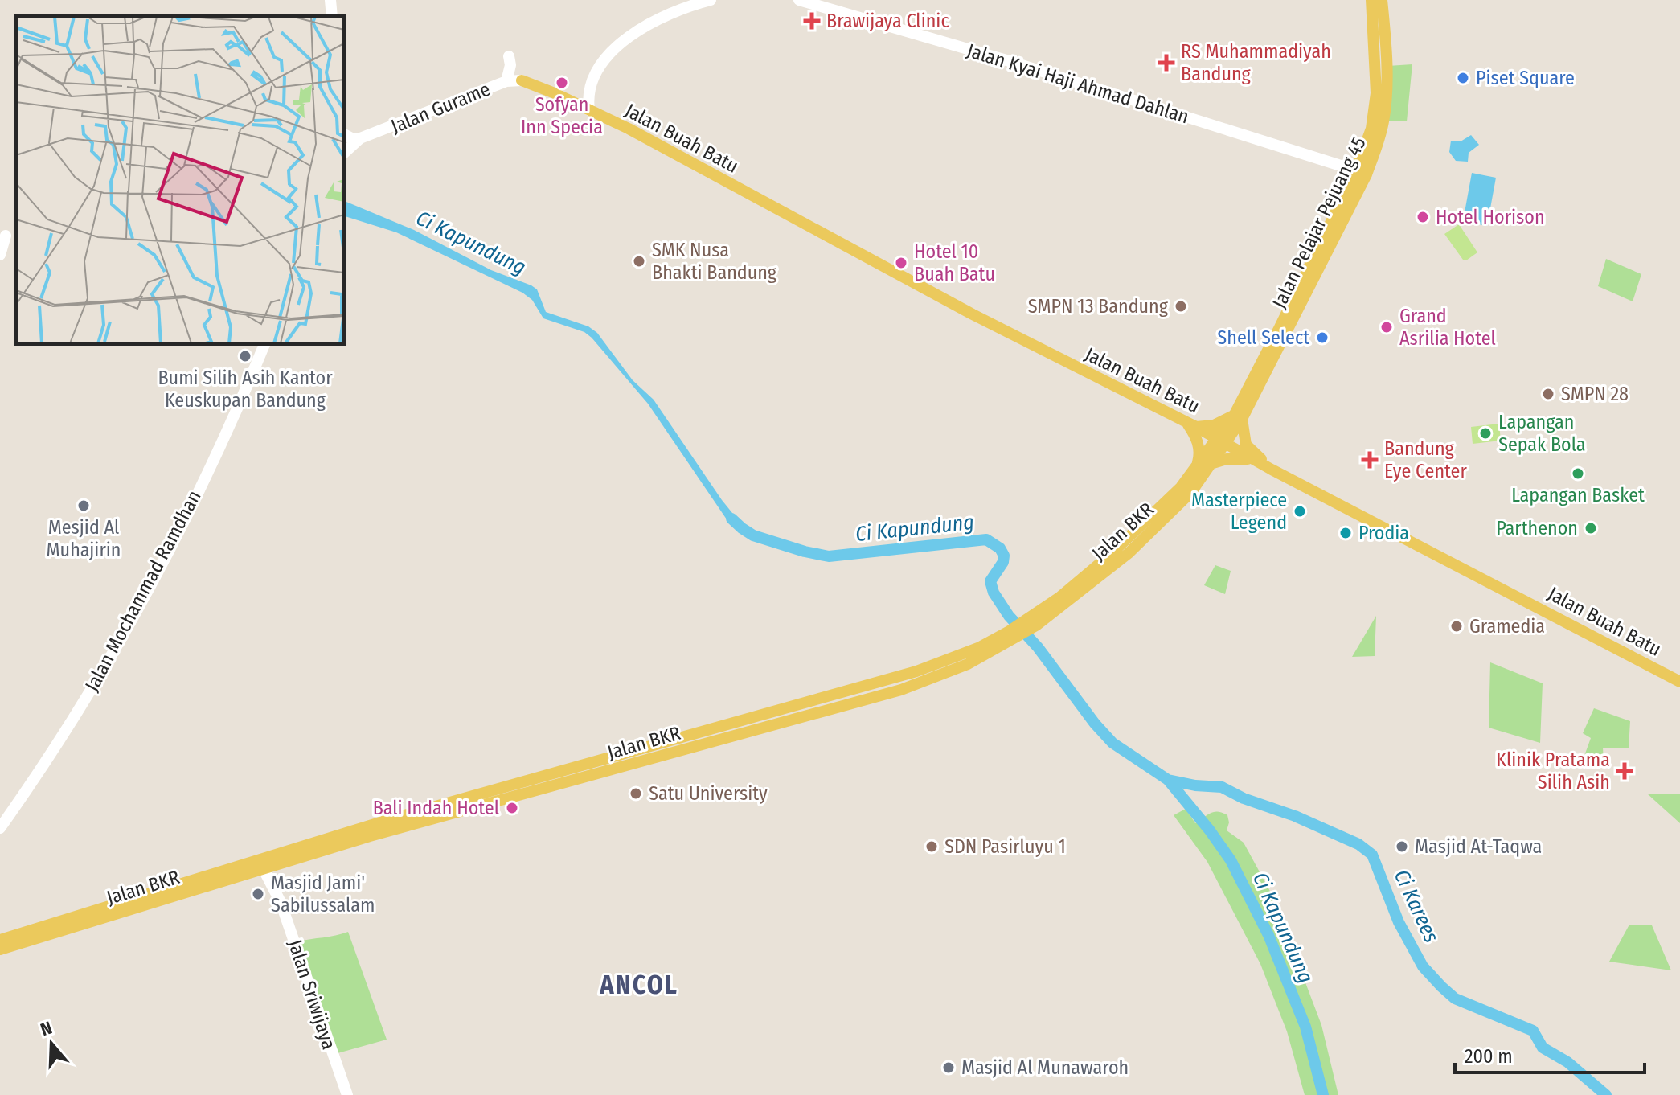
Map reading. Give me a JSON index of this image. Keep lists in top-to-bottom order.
{
  "streets": {
    "main road": [
      "Jalan Kyai Haji Ahmad Dahlan",
      "Jalan Gurame",
      "Jalan Buah Batu",
      "Jalan Pelajar Pejuang 45",
      "Jalan BKR",
      "Jalan Mochammad Ramdhan",
      "Jalan Sriwijaya"
    ]
  },
  "crossings": [
    ["Jalan Kyai Haji Ahmad Dahlan", "Jalan Pelajar Pejuang 45"],
    ["Jalan Gurame", "Jalan Buah Batu"],
    ["Jalan Buah Batu", "Jalan Pelajar Pejuang 45"],
    ["Jalan Buah Batu", "Jalan BKR"],
    ["Jalan Pelajar Pejuang 45", "Jalan BKR"],
    ["Jalan BKR", "Jalan Sriwijaya"]
  ],
  "districts": ["ANCOL"],
  "water": ["Ci Kapundung", "Ci Karees"],
  "places": {
    "health": [
      "Brawijaya Clinic",
      "RS Muhammadiyah Bandung",
      "Bandung Eye Center",
      "Klinik Pratama Silih Asih"
    ],
    "other": [
      "Piset Square",
      "Sofyan Inn Specia",
      "Hotel Horison",
      "SMK Nusa Bhakti Bandung",
      "Hotel 10 Buah Batu",
      "SMPN 13 Bandung",
      "Grand Asrilia Hotel",
      "Shell Select",
      "Bumi Silih Asih Kantor Keuskupan Bandung",
      "SMPN 28",
      "Lapangan Sepak Bola",
      "Lapangan Basket",
      "Mesjid Al Muhajirin",
      "Masterpiece Legend",
      "Parthenon",
      "Prodia",
      "Gramedia",
      "Satu University",
      "Bali Indah Hotel",
      "SDN Pasirluyu 1",
      "Masjid At-Taqwa",
      "Masjid Jami' Sabilussalam",
      "Masjid Al Munawaroh"
    ]
  },
  "scale_bar": "200 m",
  "north": "top"
}
